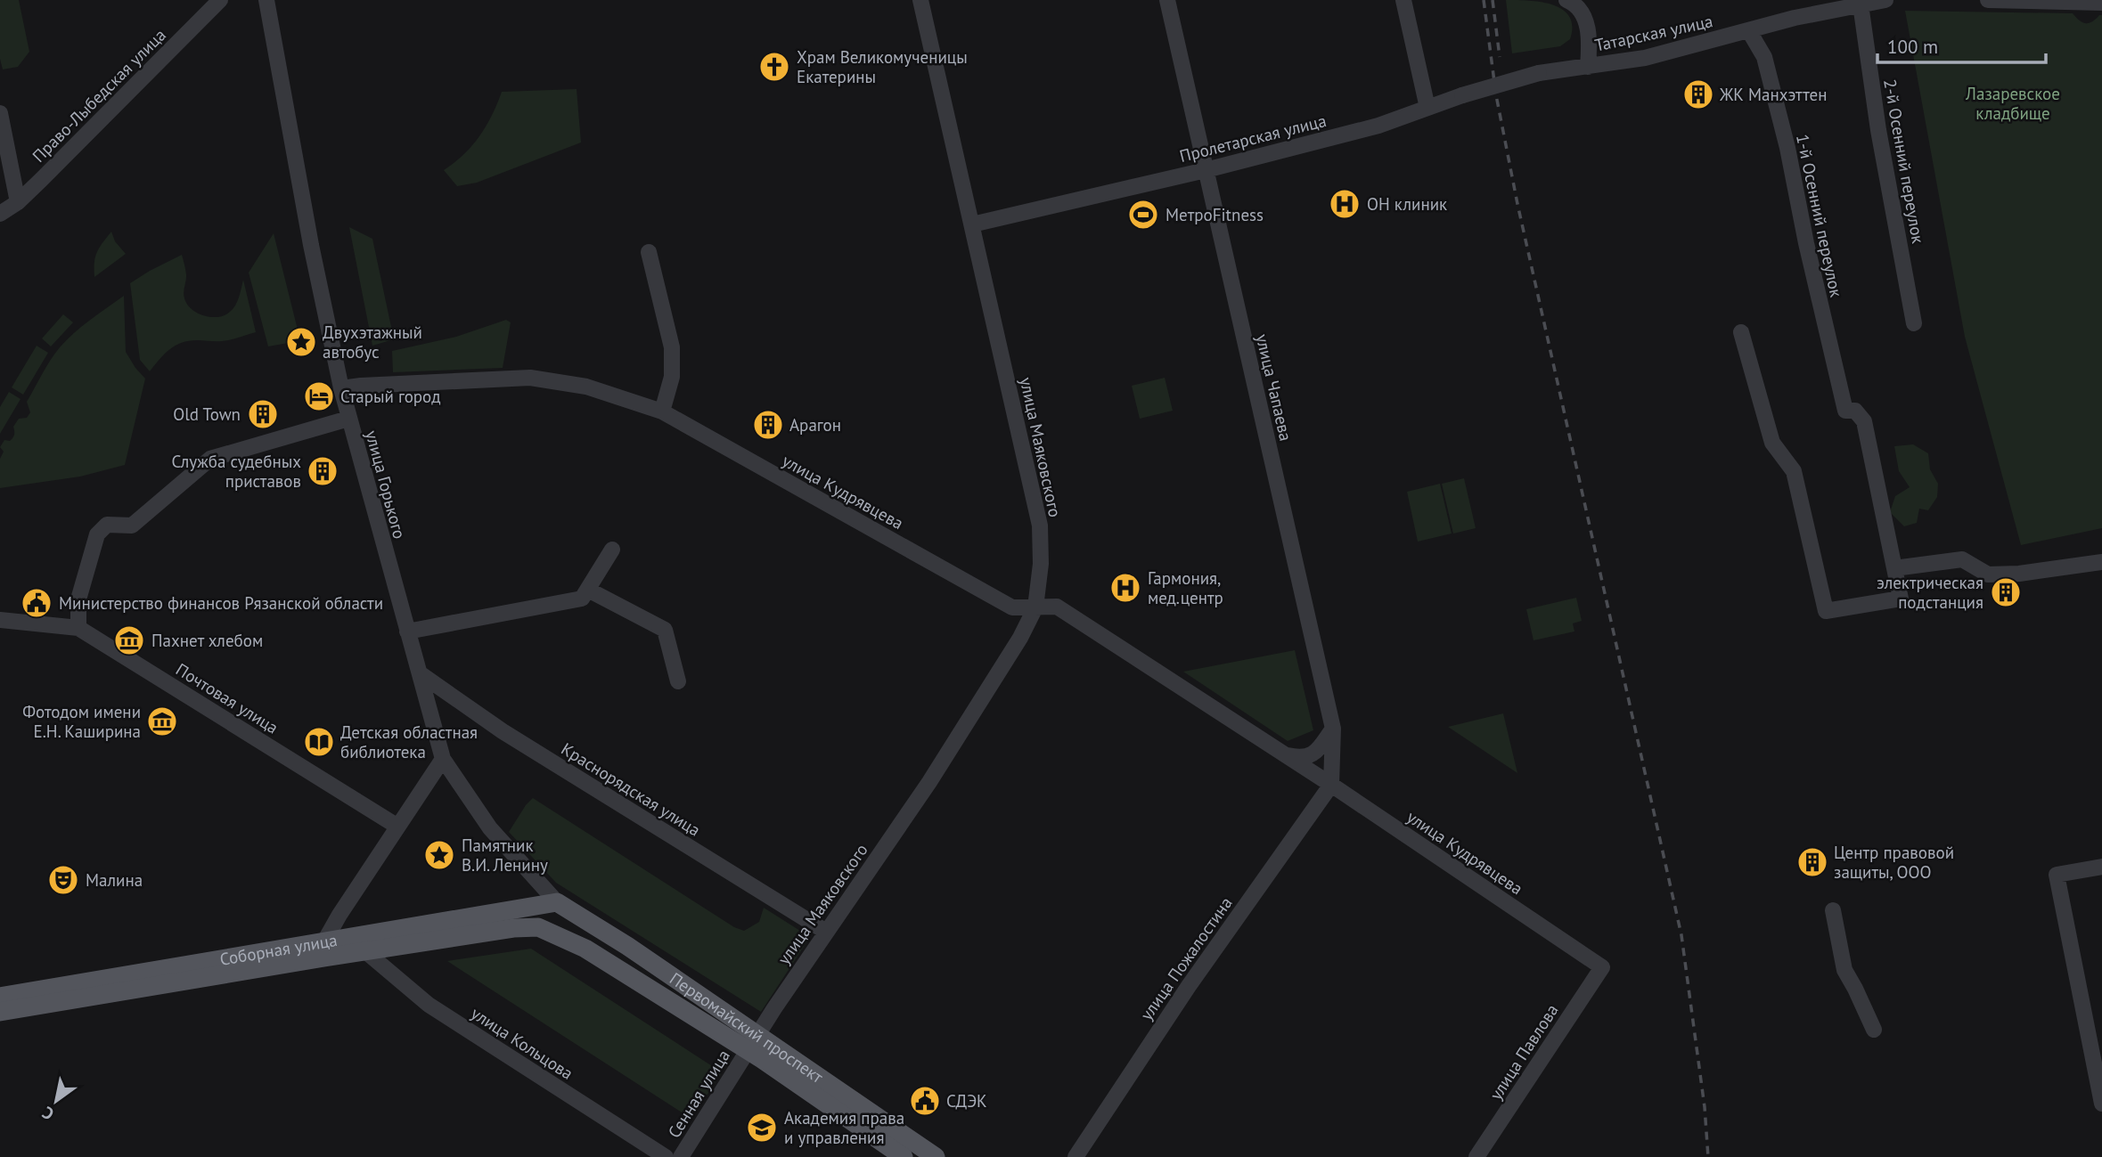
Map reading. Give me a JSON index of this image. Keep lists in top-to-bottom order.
{
  "streets": {
    "main road": ["Соборная улица", "Первомайский проспект"],
    "street": [
      "Татарская улица",
      "Право-Лыбедская улица",
      "Пролетарская улица",
      "2-й Осенний переулок",
      "1-й Осенний переулок",
      "улица Чапаева",
      "улица Маяковского",
      "улица Горького",
      "улица Кудрявцева",
      "Почтовая улица",
      "Краснорядская улица",
      "улица Пожалостина",
      "улица Кольцова",
      "улица Павлова",
      "Сенная улица"
    ]
  },
  "crossings": [
    ["Татарская улица", "Пролетарская улица"],
    ["Татарская улица", "2-й Осенний переулок"],
    ["Татарская улица", "1-й Осенний переулок"],
    ["Пролетарская улица", "улица Чапаева"],
    ["Пролетарская улица", "улица Маяковского"],
    ["улица Чапаева", "улица Кудрявцева"],
    ["улица Чапаева", "улица Пожалостина"],
    ["улица Маяковского", "улица Кудрявцева"],
    ["улица Маяковского", "Краснорядская улица"],
    ["улица Маяковского", "Первомайский проспект"],
    ["улица Маяковского", "Сенная улица"],
    ["улица Горького", "улица Кудрявцева"],
    ["улица Горького", "Краснорядская улица"],
    ["улица Горького", "Соборная улица"],
    ["улица Горького", "Первомайский проспект"],
    ["улица Кудрявцева", "улица Пожалостина"],
    ["улица Кудрявцева", "улица Павлова"],
    ["Соборная улица", "Первомайский проспект"],
    ["Соборная улица", "улица Кольцова"],
    ["Первомайский проспект", "Сенная улица"]
  ],
  "parks": ["Лазаревское кладбище"],
  "places": {
    "church": ["Храм Великомученицы Екатерины"],
    "building": [
      "ЖК Манхэттен",
      "Old Town",
      "Арагон",
      "Служба судебных приставов",
      "электрическая подстанция",
      "Центр правовой защиты, ООО"
    ],
    "hospital": ["ОН клиник", "Гармония, мед.центр"],
    "sports": ["МетроFitness"],
    "place": ["Двухэтажный автобус", "Памятник В.И. Ленину"],
    "hotel": ["Старый город"],
    "public building": ["Министерство финансов Рязанской области", "СДЭК"],
    "museum": ["Пахнет хлебом", "Фотодом имени Е.Н. Каширина"],
    "library": ["Детская областная библиотека"],
    "theatre": ["Малина"],
    "school or university": ["Академия права и управления"]
  },
  "scale_bar": "100 m",
  "north": "bottom left"
}
